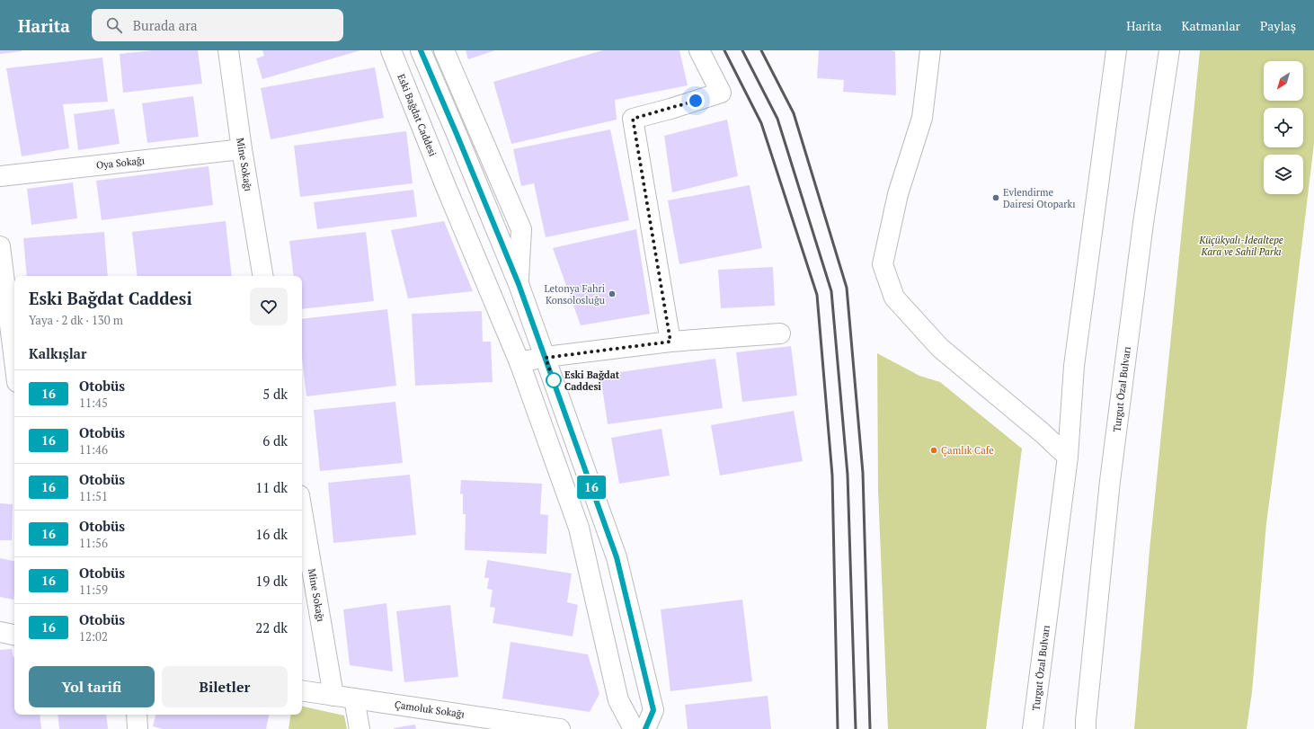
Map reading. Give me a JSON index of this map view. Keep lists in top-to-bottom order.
{
  "streets": {
    "main road": [
      "Eski Bağdat Caddesi",
      "Oya Sokağı",
      "Mine Sokağı",
      "Turgut Özal Bulvarı",
      "Çamoluk Sokağı"
    ]
  },
  "crossings": [
    ["Oya Sokağı", "Mine Sokağı"],
    ["Mine Sokağı", "Çamoluk Sokağı"]
  ],
  "parks": ["Küçükyalı-İdealtepe Kara ve Sahil Parkı"],
  "places": [
    "Evlendirme Dairesi Otoparkı",
    "Letonya Fahri Konsolosluğu",
    "Eski Bağdat Caddesi",
    "Çamlık Cafe"
  ],
  "lines": ["bus line 16"],
  "north": "bottom left",
  "page": {
    "header": "Harita",
    "search": "Burada ara",
    "nav": ["Harita", "Katmanlar", "Paylaş"],
    "on_map": "16",
    "heading": [
      ["Eski Bağdat Caddesi", "Yaya · 2 dk · 130 m"],
      "Kalkışlar"
    ],
    "list": [
      {
        "mark": "16",
        "name": "Otobüs",
        "note": "11:45",
        "value": "5 dk"
      },
      {
        "mark": "16",
        "name": "Otobüs",
        "note": "11:46",
        "value": "6 dk"
      },
      {
        "mark": "16",
        "name": "Otobüs",
        "note": "11:51",
        "value": "11 dk"
      },
      {
        "mark": "16",
        "name": "Otobüs",
        "note": "11:56",
        "value": "16 dk"
      },
      {
        "mark": "16",
        "name": "Otobüs",
        "note": "11:59",
        "value": "19 dk"
      },
      {
        "mark": "16",
        "name": "Otobüs",
        "note": "12:02",
        "value": "22 dk"
      }
    ],
    "buttons": ["Yol tarifi", "Biletler"]
  }
}
